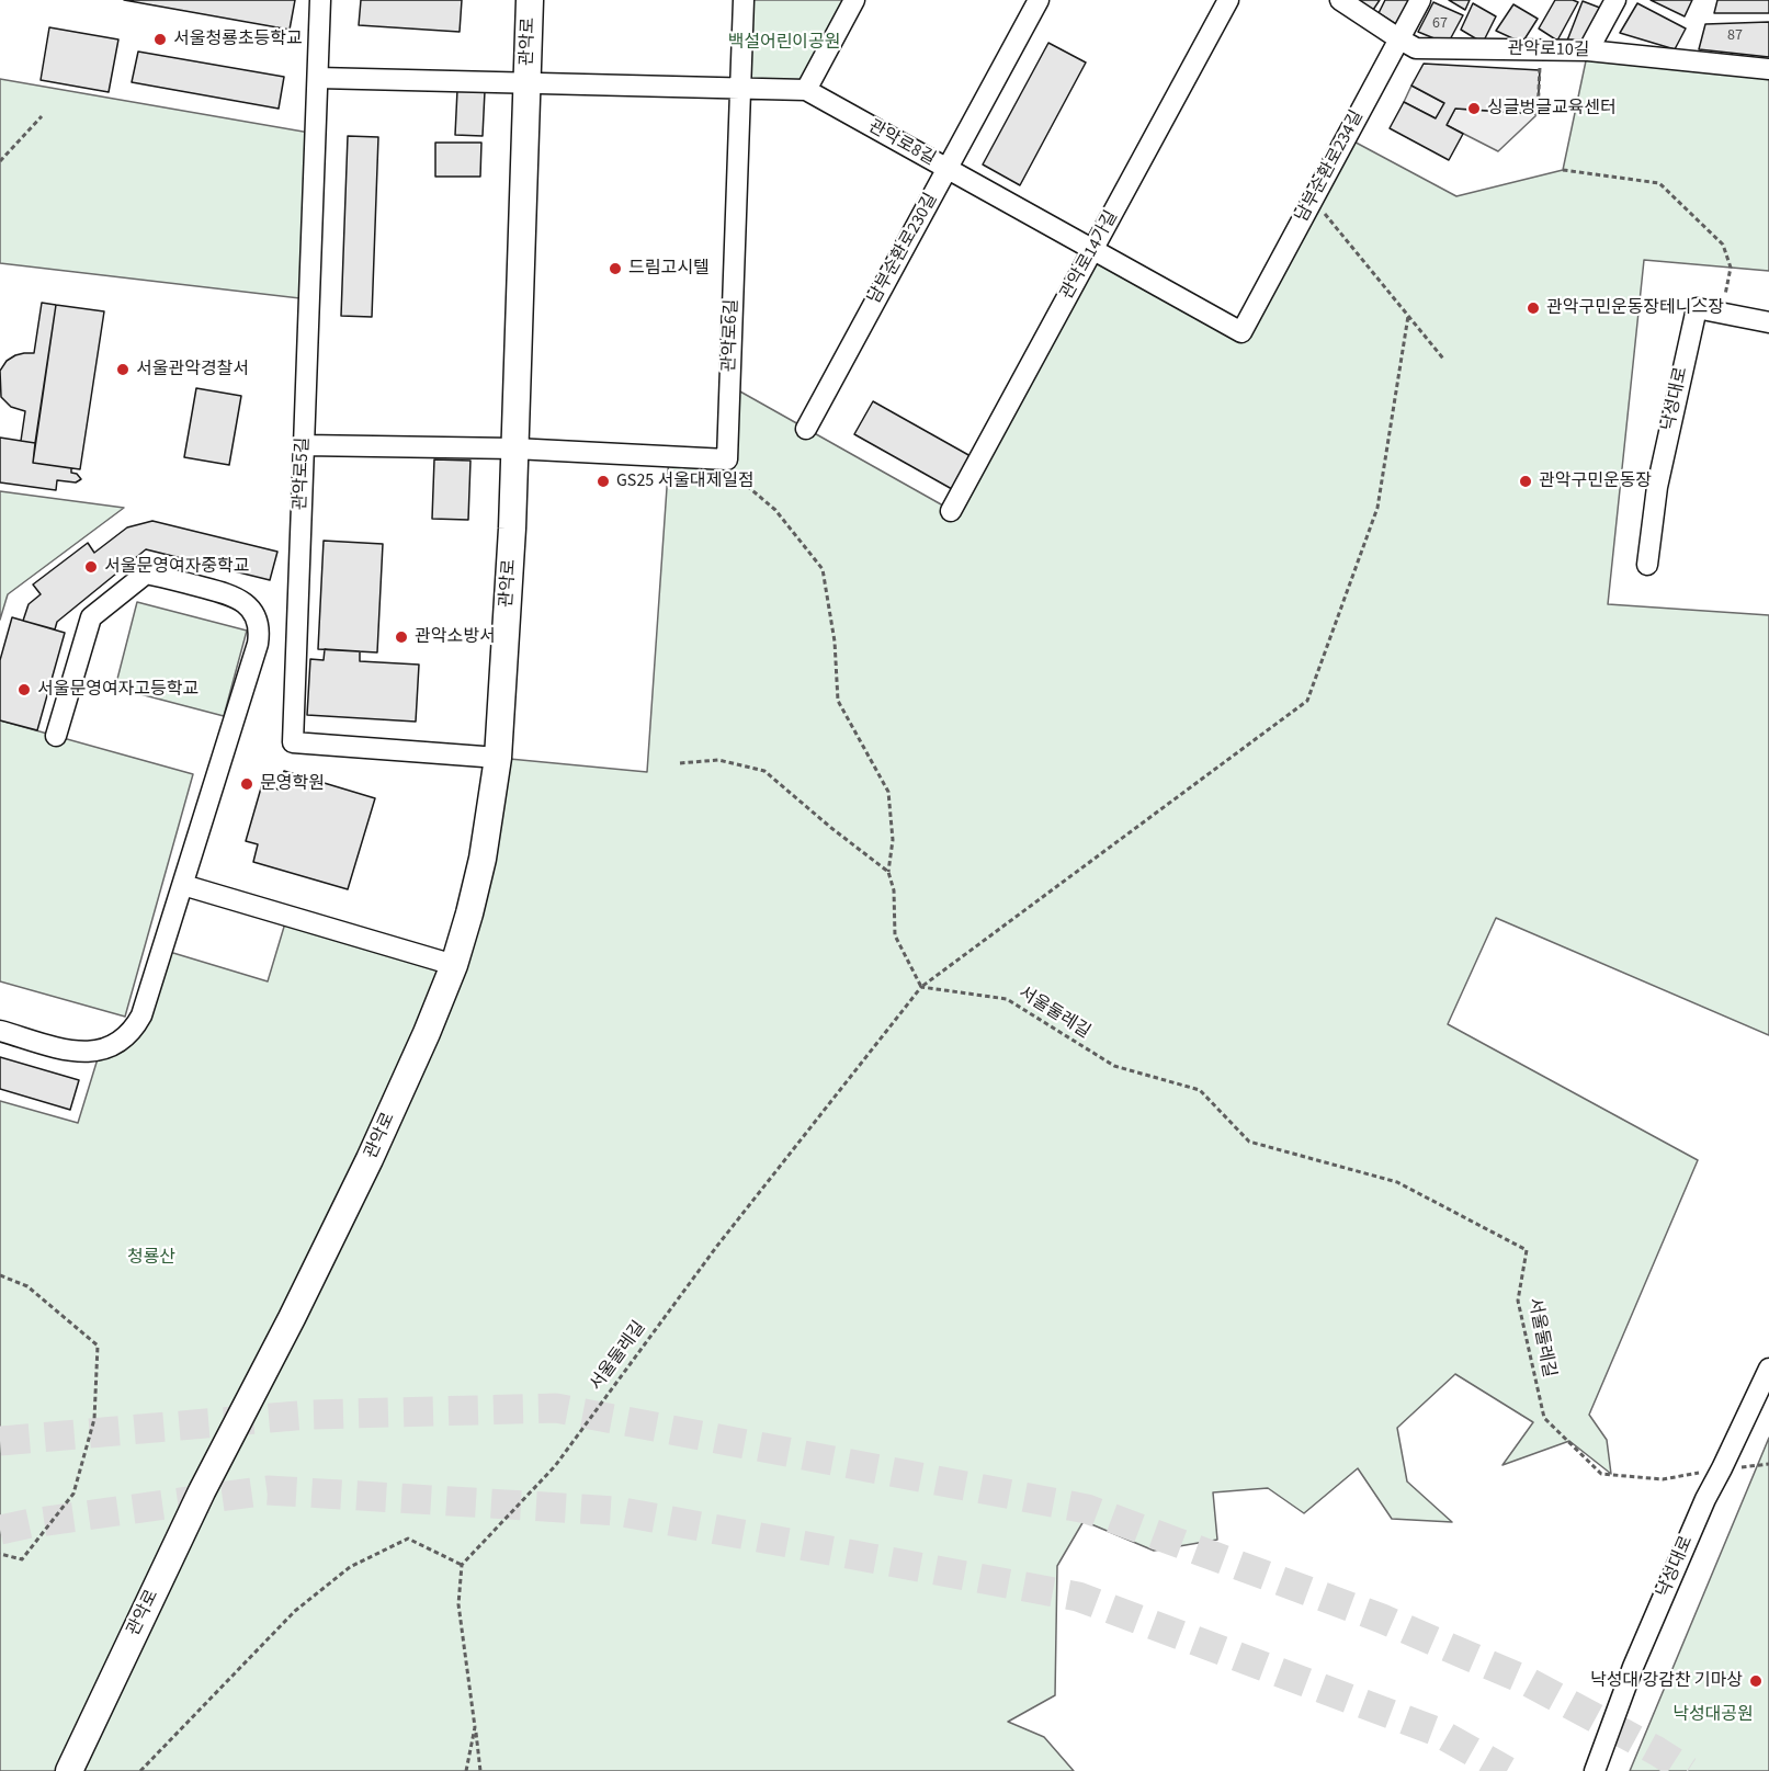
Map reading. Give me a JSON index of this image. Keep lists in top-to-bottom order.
{
  "streets": {
    "main road": ["관악로"],
    "street": [
      "관악로10길",
      "관악로8길",
      "남부순환로234길",
      "남부순환로230길",
      "관악로14가길",
      "관악로6길",
      "낙성대로",
      "관악로5길"
    ],
    "path": ["서울둘레길"]
  },
  "crossings": [
    ["관악로", "관악로8길"],
    ["관악로", "관악로6길"],
    ["관악로", "관악로5길"],
    ["관악로10길", "남부순환로234길"],
    ["관악로8길", "남부순환로234길"],
    ["관악로8길", "남부순환로230길"],
    ["관악로8길", "관악로14가길"],
    ["관악로8길", "관악로6길"],
    ["낙성대로", "서울둘레길"]
  ],
  "parks": ["백설어린이공원", "청룡산", "낙성대공원"],
  "places": [
    "서울청룡초등학교",
    "싱글벙글교육센터",
    "드림고시텔",
    "관악구민운동장테니스장",
    "서울관악경찰서",
    "GS25 서울대제일점",
    "관악구민운동장",
    "서울문영여자중학교",
    "관악소방서",
    "서울문영여자고등학교",
    "문영학원",
    "낙성대 강감찬 기마상"
  ],
  "house_numbers": ["67", "87"]
}
